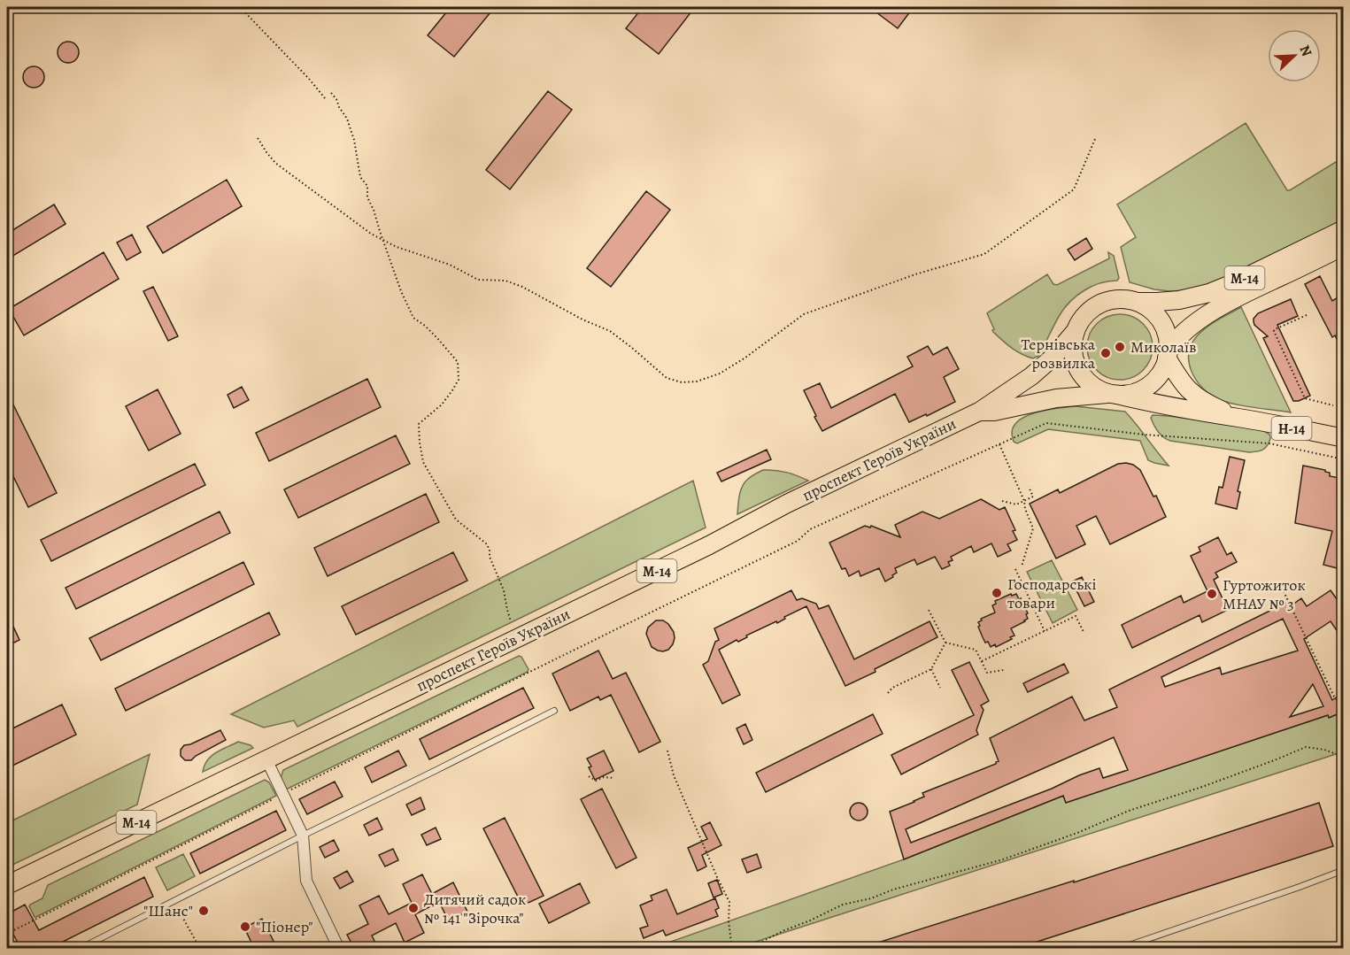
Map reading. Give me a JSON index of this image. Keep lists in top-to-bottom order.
{
  "streets": {
    "main road": ["М-14", "Н-14", "проспект Героїв України"]
  },
  "crossings": [
    ["М-14", "проспект Героїв України"]
  ],
  "places": [
    "Миколаїв",
    "Тернівська розвилка",
    "Господарські товари",
    "Гуртожиток МНАУ № 3",
    "Дитячий садок № 141 \"Зірочка\"",
    "\"Шанс\"",
    "\"Піонер\""
  ],
  "north": "top right"
}
